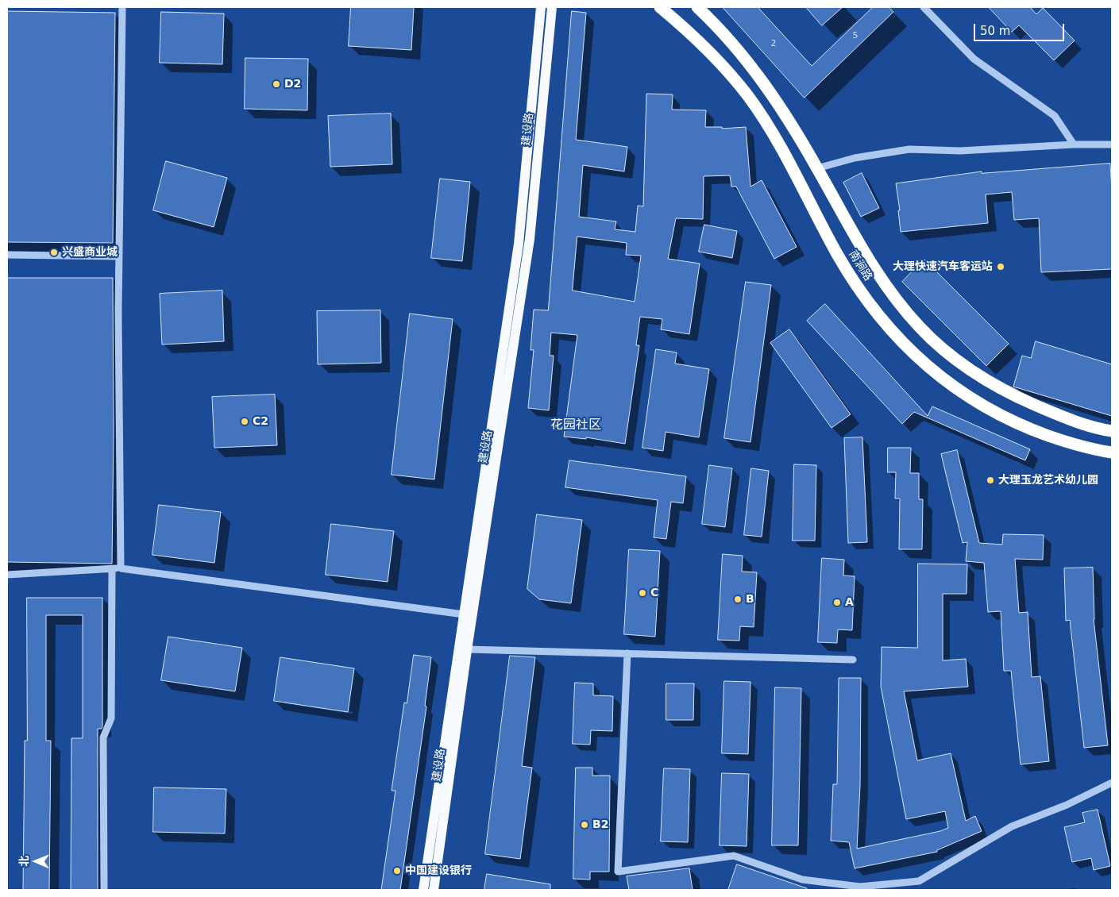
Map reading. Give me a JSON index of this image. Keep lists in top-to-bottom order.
{
  "streets": {
    "highway": ["南涧路"],
    "main road": ["建设路"]
  },
  "districts": ["花园社区"],
  "places": [
    "D2",
    "兴盛商业城",
    "大理快速汽车客运站",
    "C2",
    "大理玉龙艺术幼儿园",
    "C",
    "B",
    "A",
    "B2",
    "中国建设银行"
  ],
  "house_numbers": ["5", "2"],
  "scale_bar": "50 m",
  "north": "left"
}
